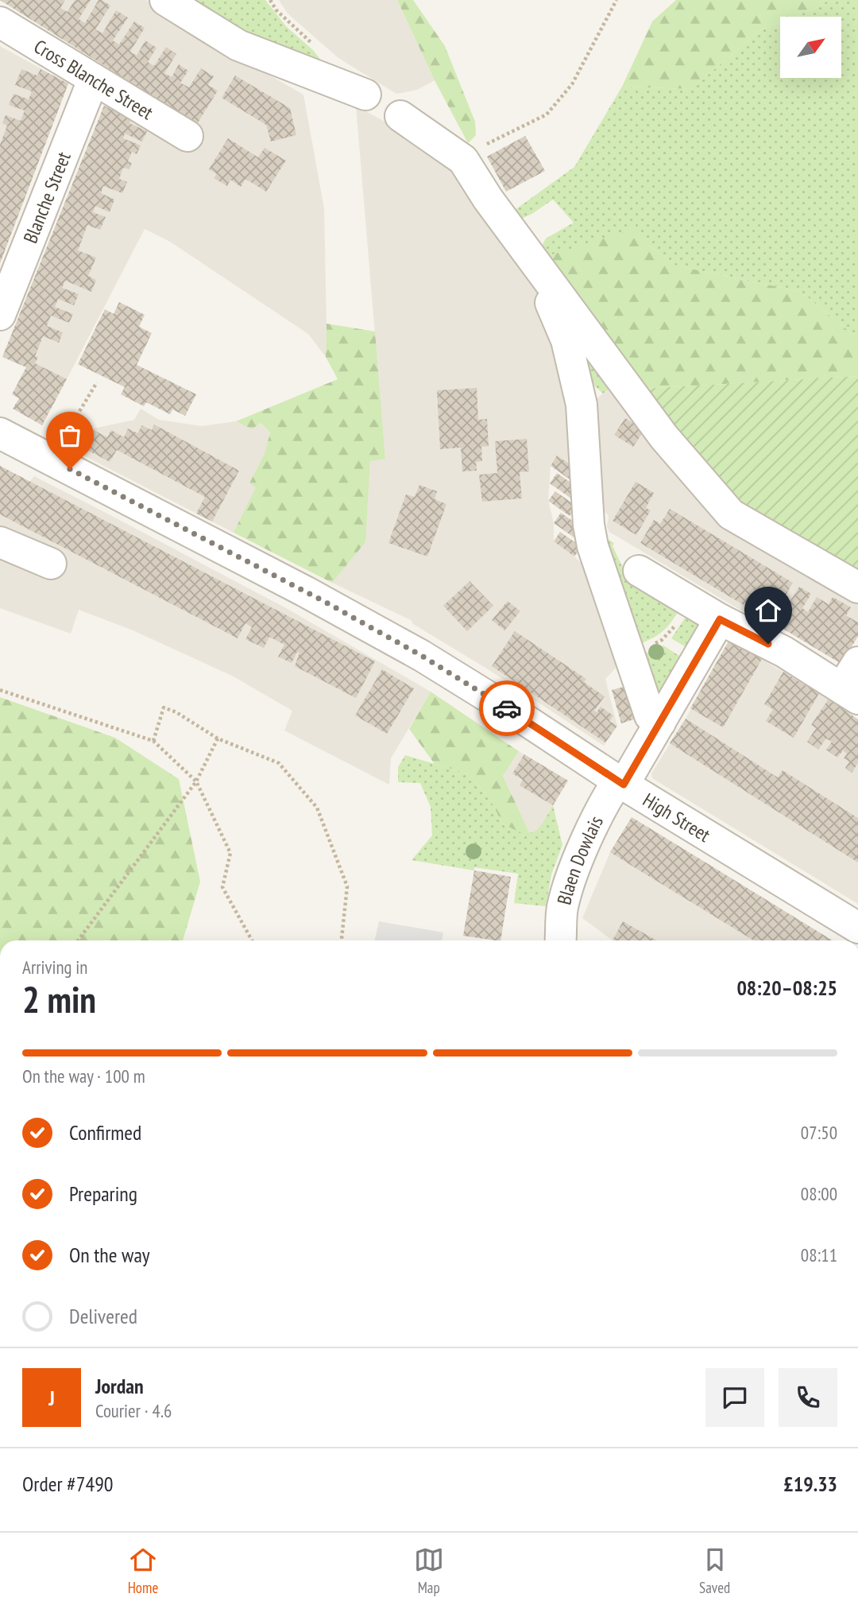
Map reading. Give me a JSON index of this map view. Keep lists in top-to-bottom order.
{
  "streets": {
    "street": [
      "Cross Blanche Street",
      "Blanche Street",
      "High Street",
      "Blaen Dowlais"
    ]
  },
  "crossings": [
    ["Cross Blanche Street", "Blanche Street"],
    ["High Street", "Blaen Dowlais"]
  ],
  "north": "top right",
  "page": {
    "heading": ["2 min", "Arriving in", "08:20–08:25"],
    "panel": [
      "Jordan",
      "Courier · 4.6",
      "Order #7490",
      "£19.33"
    ],
    "bar": "On the way · 100 m",
    "list": [
      ["Confirmed", "07:50"],
      ["Preparing", "08:00"],
      ["On the way", "08:11"],
      "Delivered"
    ],
    "round": "J",
    "tabs": ["Home", "Map", "Saved"]
  }
}
